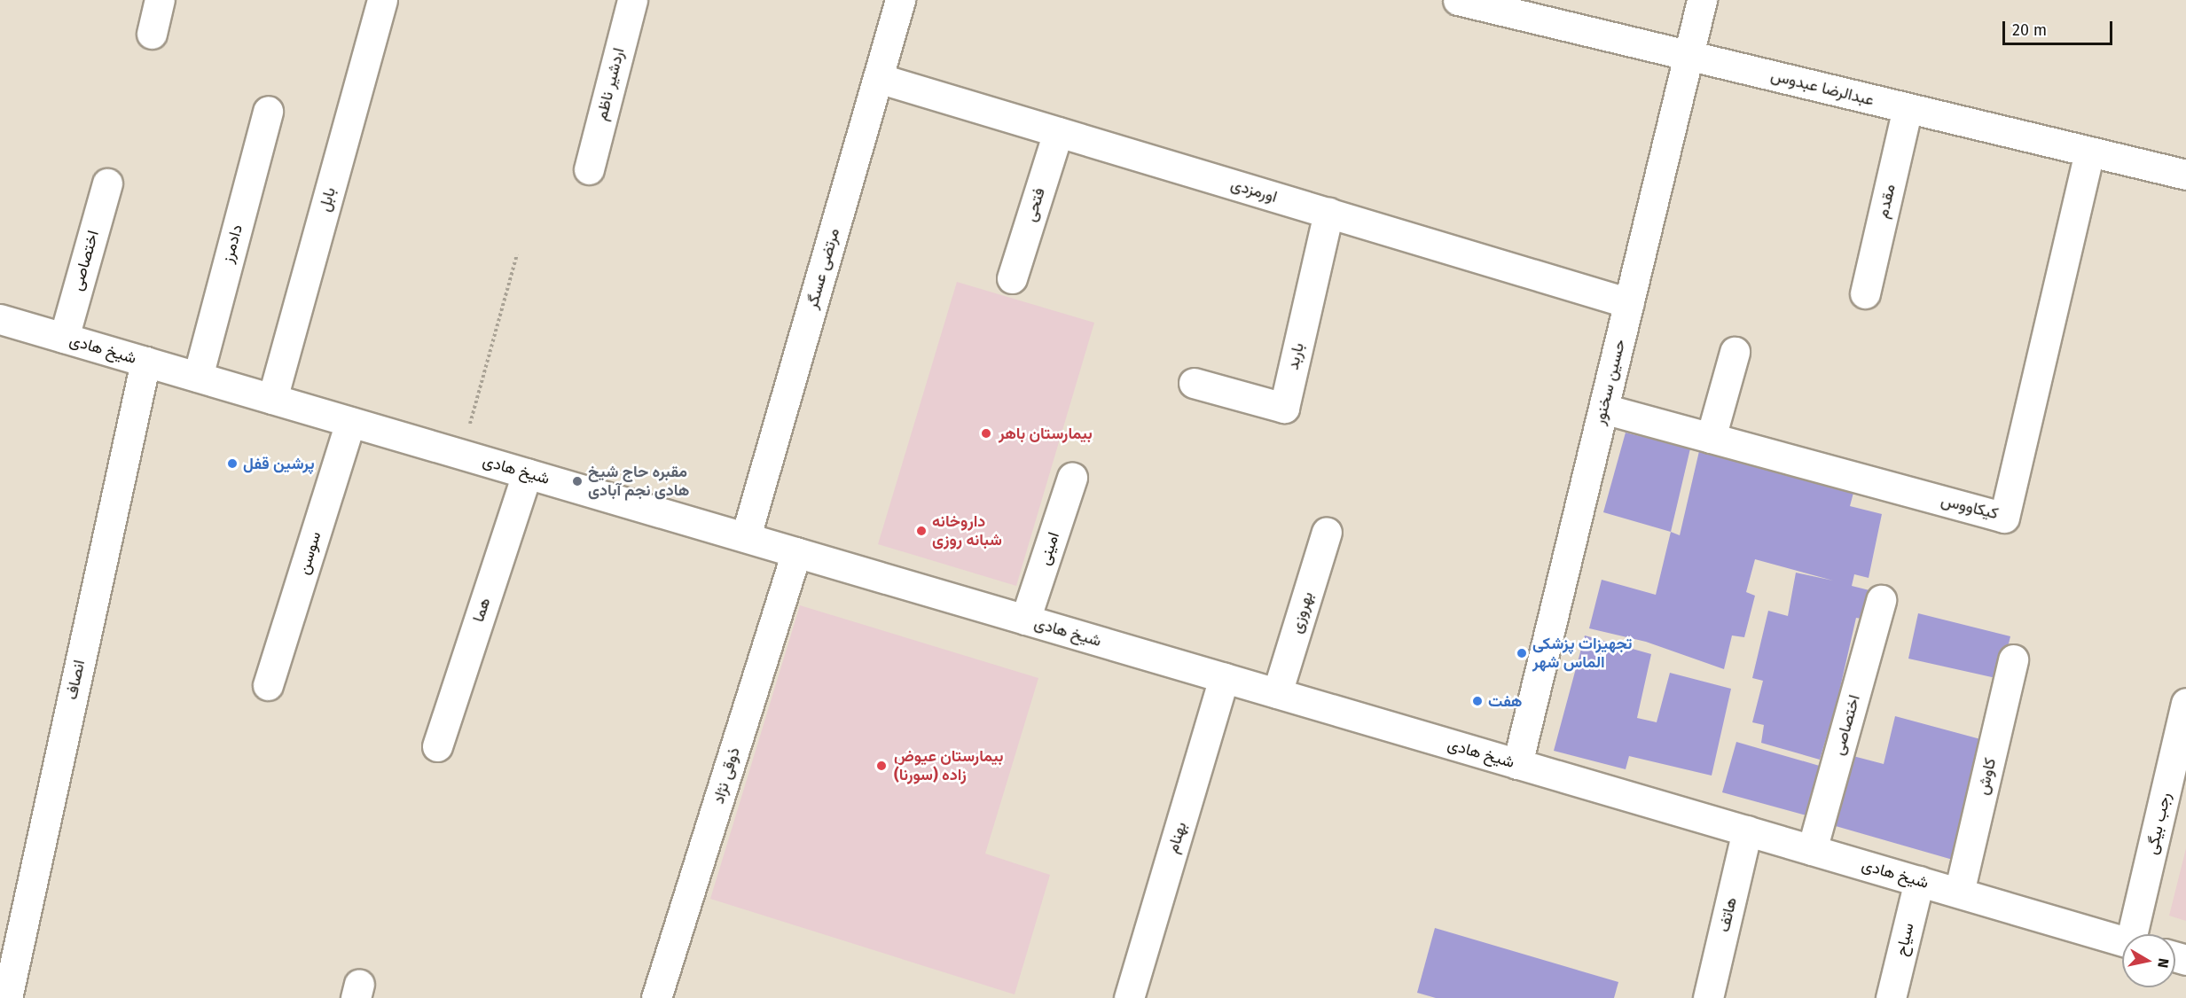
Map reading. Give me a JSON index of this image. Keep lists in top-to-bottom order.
{
  "streets": {
    "street": [
      "اردشیر ناظم",
      "عبدالرضا عبدوس",
      "اورمزدی",
      "بابل",
      "مقدم",
      "فتحی",
      "دادمرز",
      "اختصاصی",
      "مرتضی عسگر",
      "شیخ هادی",
      "باربد",
      "حسین سخنور",
      "کیکاووس",
      "امینی",
      "سوسن",
      "هما",
      "بهروزی",
      "انصاف",
      "ذوقی نژاد",
      "کاوش",
      "رجب بیگی",
      "بهنام",
      "هاتف",
      "سیاح"
    ]
  },
  "crossings": [
    ["عبدالرضا عبدوس", "مقدم"],
    ["عبدالرضا عبدوس", "حسین سخنور"],
    ["عبدالرضا عبدوس", "کیکاووس"],
    ["اورمزدی", "فتحی"],
    ["اورمزدی", "مرتضی عسگر"],
    ["اورمزدی", "باربد"],
    ["اورمزدی", "حسین سخنور"],
    ["بابل", "شیخ هادی"],
    ["دادمرز", "شیخ هادی"],
    ["اختصاصی", "شیخ هادی"],
    ["مرتضی عسگر", "شیخ هادی"],
    ["شیخ هادی", "حسین سخنور"],
    ["شیخ هادی", "امینی"],
    ["شیخ هادی", "سوسن"],
    ["شیخ هادی", "هما"],
    ["شیخ هادی", "بهروزی"],
    ["شیخ هادی", "انصاف"],
    ["شیخ هادی", "ذوقی نژاد"],
    ["شیخ هادی", "کاوش"],
    ["شیخ هادی", "بهنام"],
    ["شیخ هادی", "هاتف"],
    ["شیخ هادی", "سیاح"],
    ["حسین سخنور", "کیکاووس"]
  ],
  "places": [
    "بیمارستان باهر",
    "پرشین قفل",
    "مقبره حاج شیخ هادی نجم آبادی",
    "داروخانه شبانه روزی",
    "تجهیزات پزشکی الماس شهر",
    "هفت",
    "بیمارستان عیوض زاده (سورنا)"
  ],
  "scale_bar": "20 m",
  "north": "right"
}
